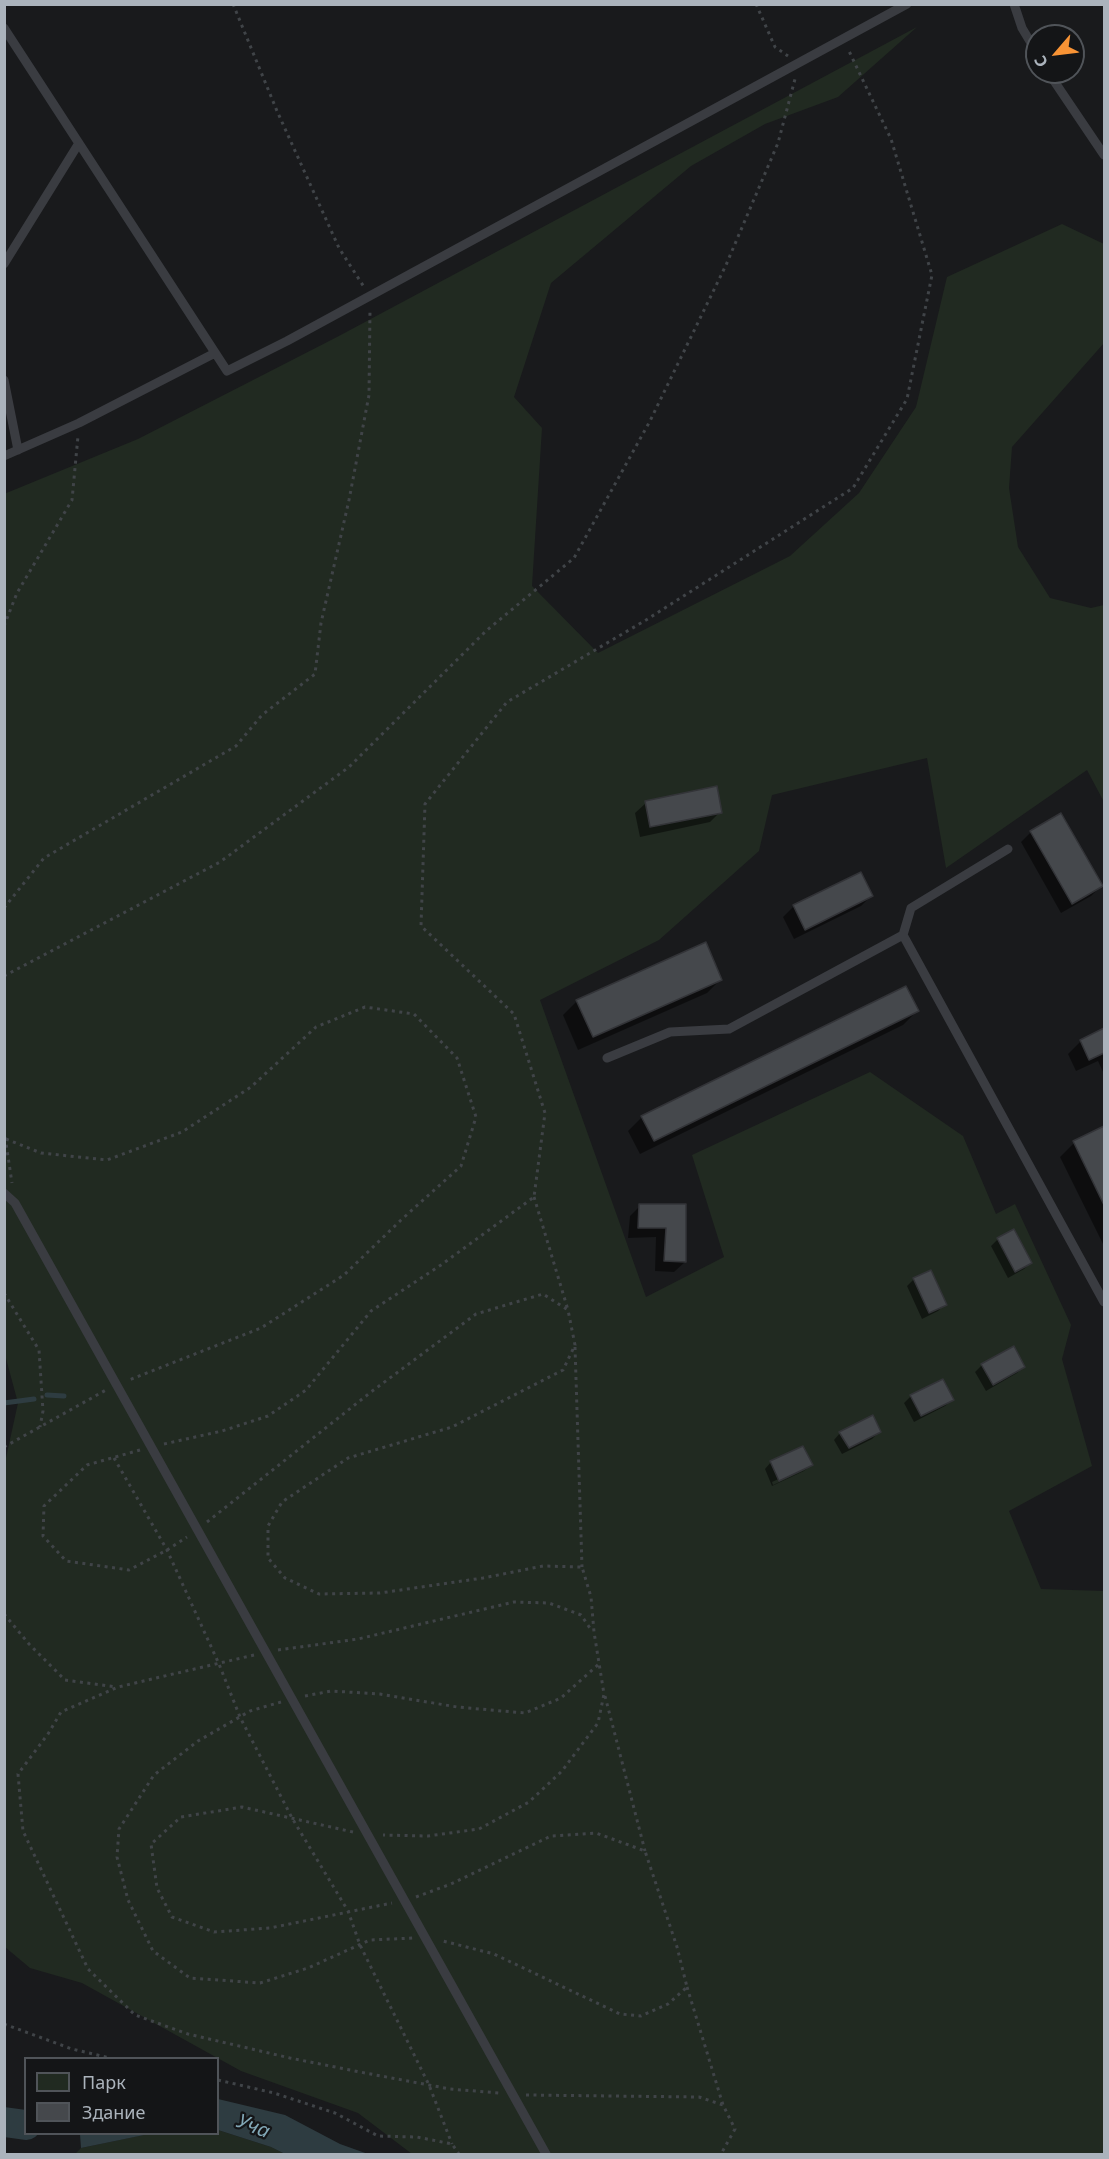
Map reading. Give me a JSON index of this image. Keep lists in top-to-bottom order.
{
  "water": ["Уча"],
  "legend": ["Парк", "Здание"],
  "north": "bottom left"
}
